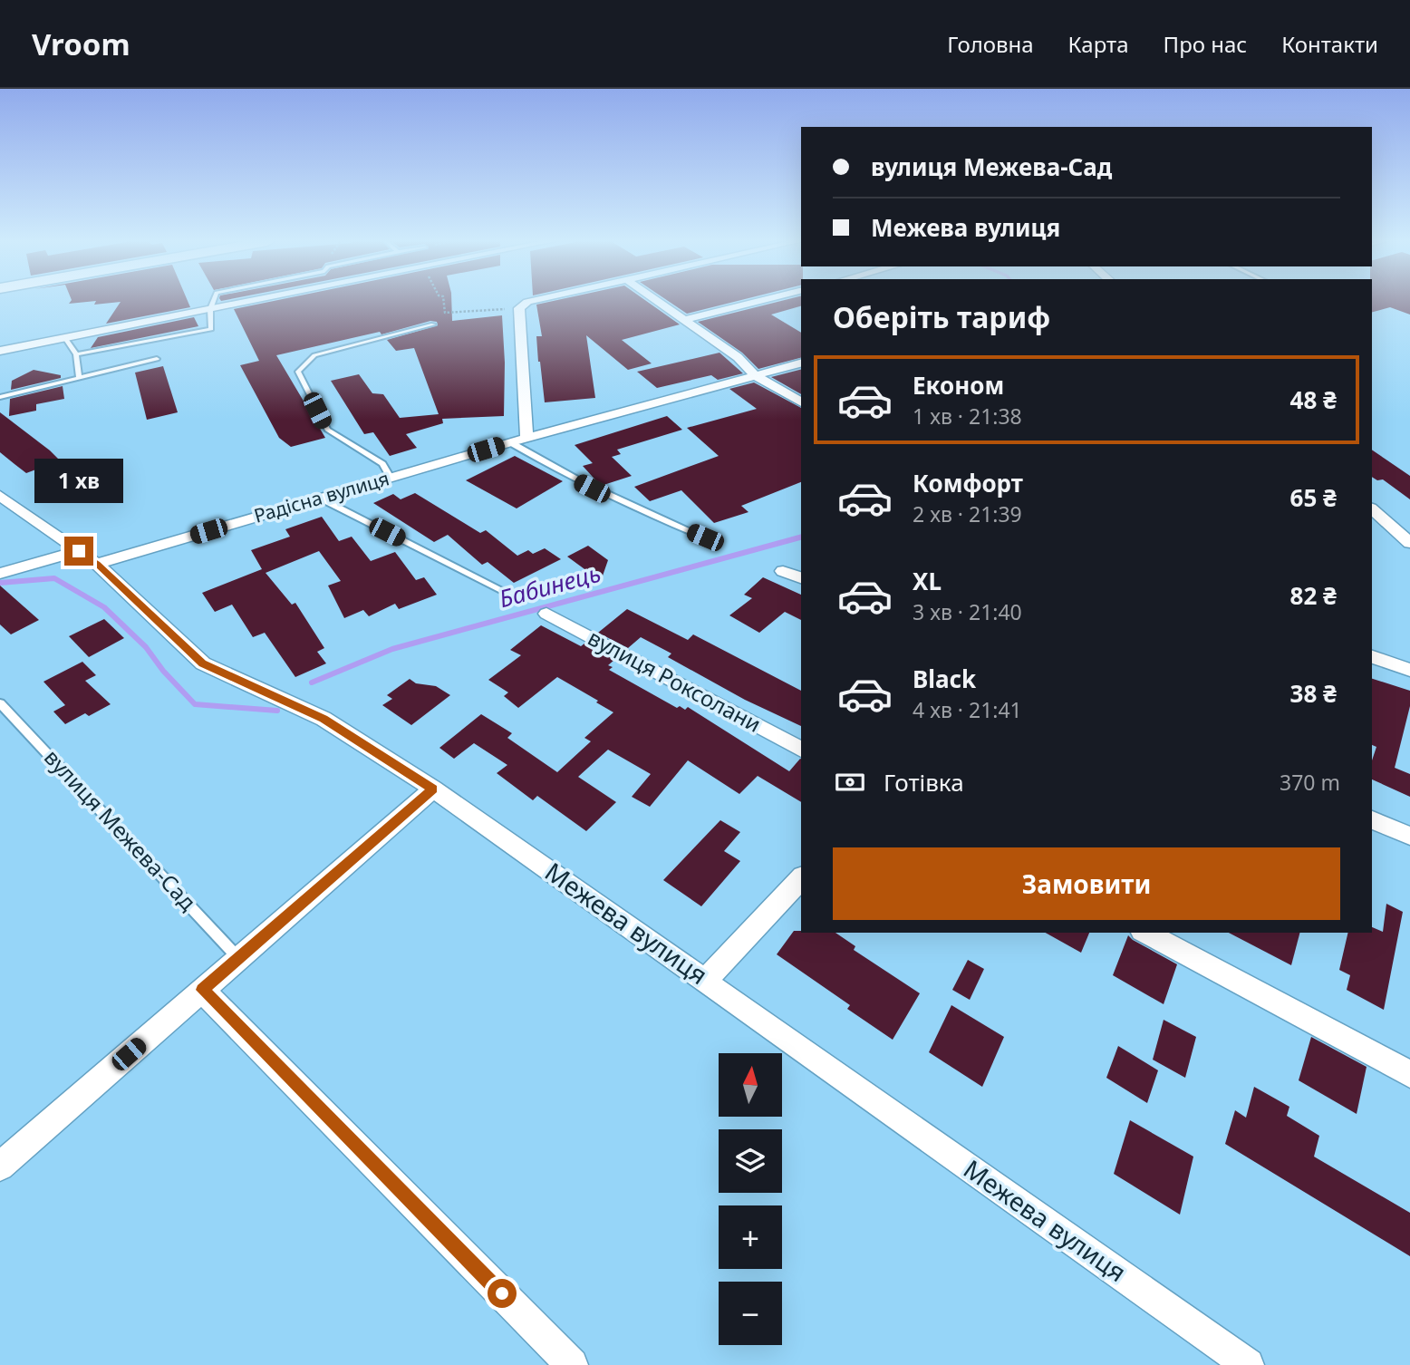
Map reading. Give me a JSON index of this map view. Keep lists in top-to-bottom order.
{
  "streets": {
    "street": ["Радісна вулиця", "вулиця Роксолани", "Межева вулиця"],
    "lane": ["вулиця Межева-Сад"]
  },
  "crossings": [
    ["Радісна вулиця", "Межева вулиця"]
  ],
  "water": ["Бабинець"],
  "north": "top",
  "page": {
    "header": "Vroom",
    "nav": [
      "Головна",
      "Карта",
      "Про нас",
      "Контакти"
    ],
    "banner": ["вулиця Межева-Сад", "Межева вулиця"],
    "heading": "Оберіть тариф",
    "list": [
      {
        "name": "Економ",
        "note": "1 хв · 21:38",
        "value": "48 ₴"
      },
      {
        "name": "Комфорт",
        "note": "2 хв · 21:39",
        "value": "65 ₴"
      },
      {
        "name": "XL",
        "note": "3 хв · 21:40",
        "value": "82 ₴"
      },
      {
        "name": "Black",
        "note": "4 хв · 21:41",
        "value": "38 ₴"
      }
    ],
    "bubble": "1 хв",
    "pay": ["Готівка", "370 m"],
    "buttons": "Замовити",
    "map_buttons": ["+", "−"]
  }
}
